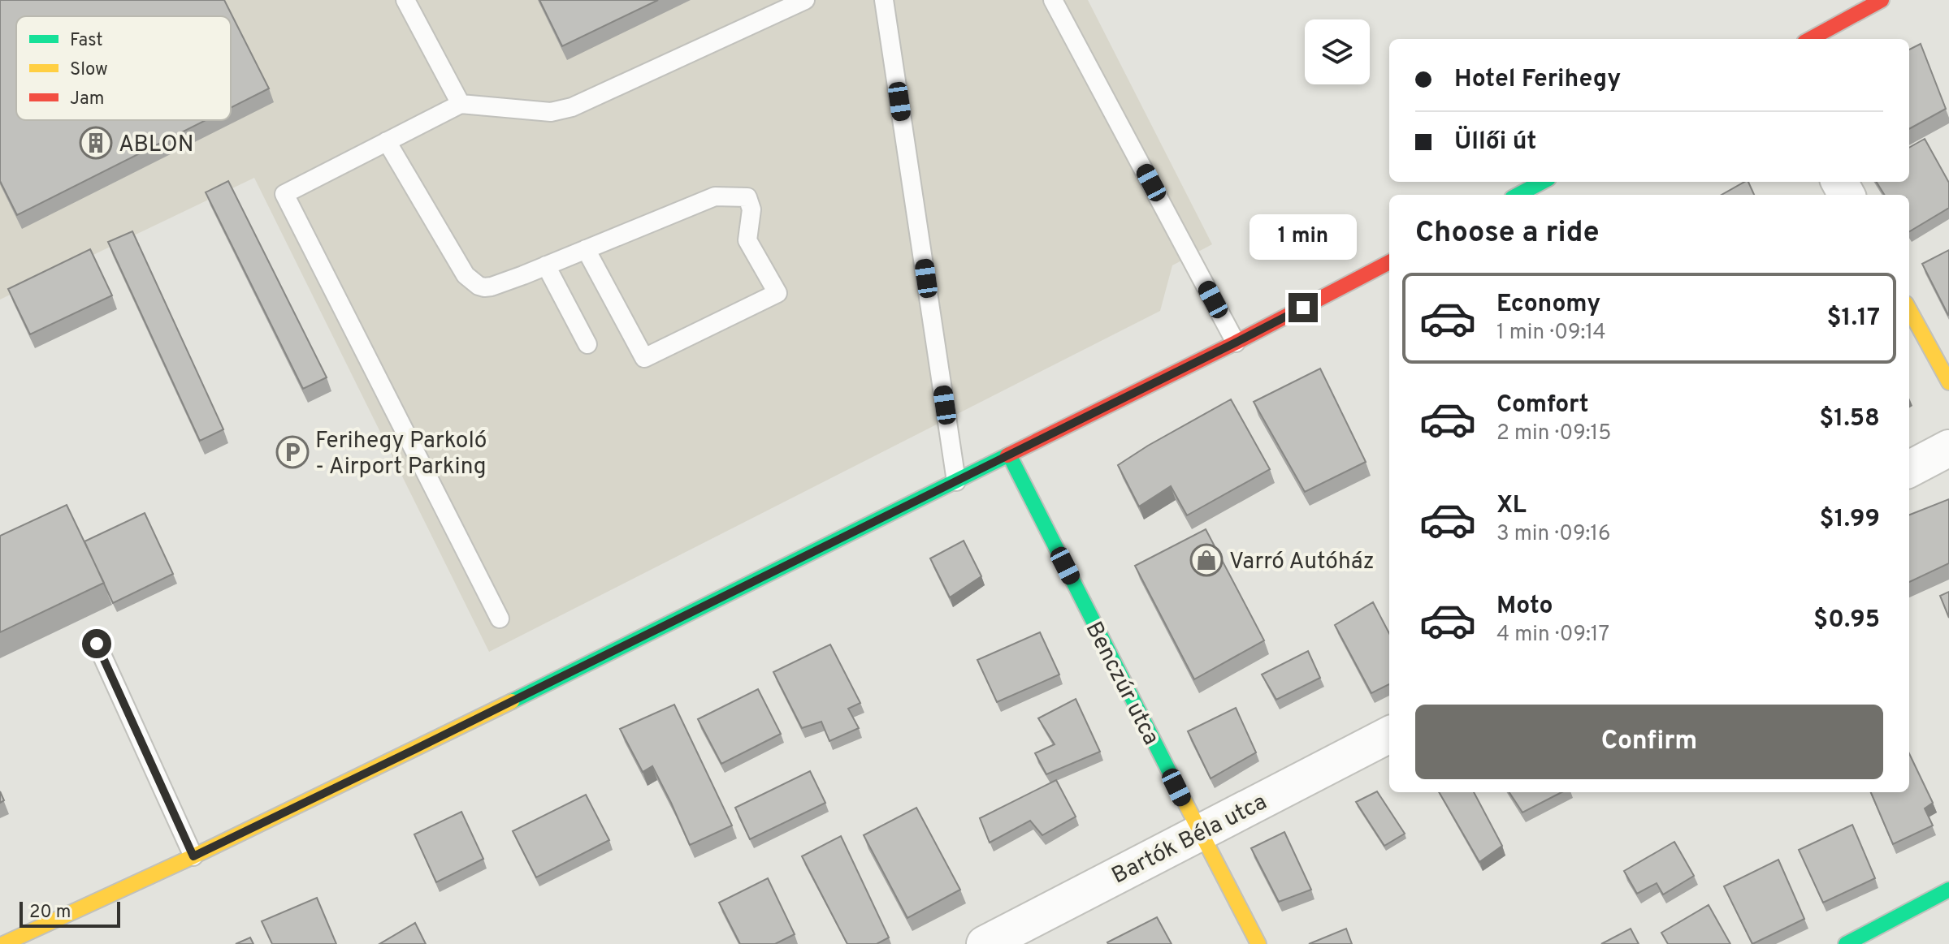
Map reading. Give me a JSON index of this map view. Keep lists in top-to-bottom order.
{
  "streets": {
    "main road": ["Benczúr utca"],
    "street": ["Bartók Béla utca"]
  },
  "crossings": [
    ["Benczúr utca", "Bartók Béla utca"]
  ],
  "places": {
    "building": ["ABLON"],
    "parking": ["Ferihegy Parkoló - Airport Parking"],
    "shop": ["Varró Autóház"]
  },
  "legend": ["Fast", "Slow", "Jam"],
  "scale_bar": "20 m",
  "page": {
    "banner": ["Hotel Ferihegy", "Üllői út"],
    "heading": "Choose a ride",
    "bubble": "1 min",
    "list": [
      {
        "name": "Economy",
        "note": "1 min · 09:14",
        "value": "$1.17"
      },
      {
        "name": "Comfort",
        "note": "2 min · 09:15",
        "value": "$1.58"
      },
      {
        "name": "XL",
        "note": "3 min · 09:16",
        "value": "$1.99"
      },
      {
        "name": "Moto",
        "note": "4 min · 09:17",
        "value": "$0.95"
      }
    ],
    "buttons": "Confirm",
    "scale": "20 m"
  }
}
